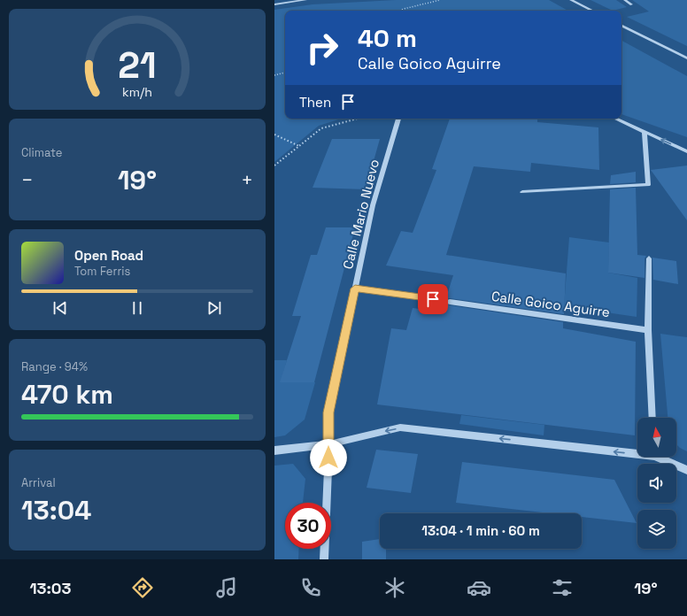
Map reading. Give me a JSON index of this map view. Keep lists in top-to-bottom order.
{
  "streets": {
    "street": ["Calle Mario Nuevo", "Calle Goico Aguirre"]
  },
  "north": "top",
  "page": {
    "turn": ["40 m", "Calle Goico Aguirre"],
    "then": "Then",
    "tile": [
      "Climate",
      ["Range · 94%", "470 km"],
      ["Arrival", "13:04"]
    ],
    "heat": ["−", "19°", "+"],
    "song": ["Open Road", "Tom Ferris"],
    "limit": "30",
    "trip": "13:04 · 1 min · 60 m",
    "tabs": ["13:03", "19°"],
    "gauge": ["21", "km/h"]
  }
}
